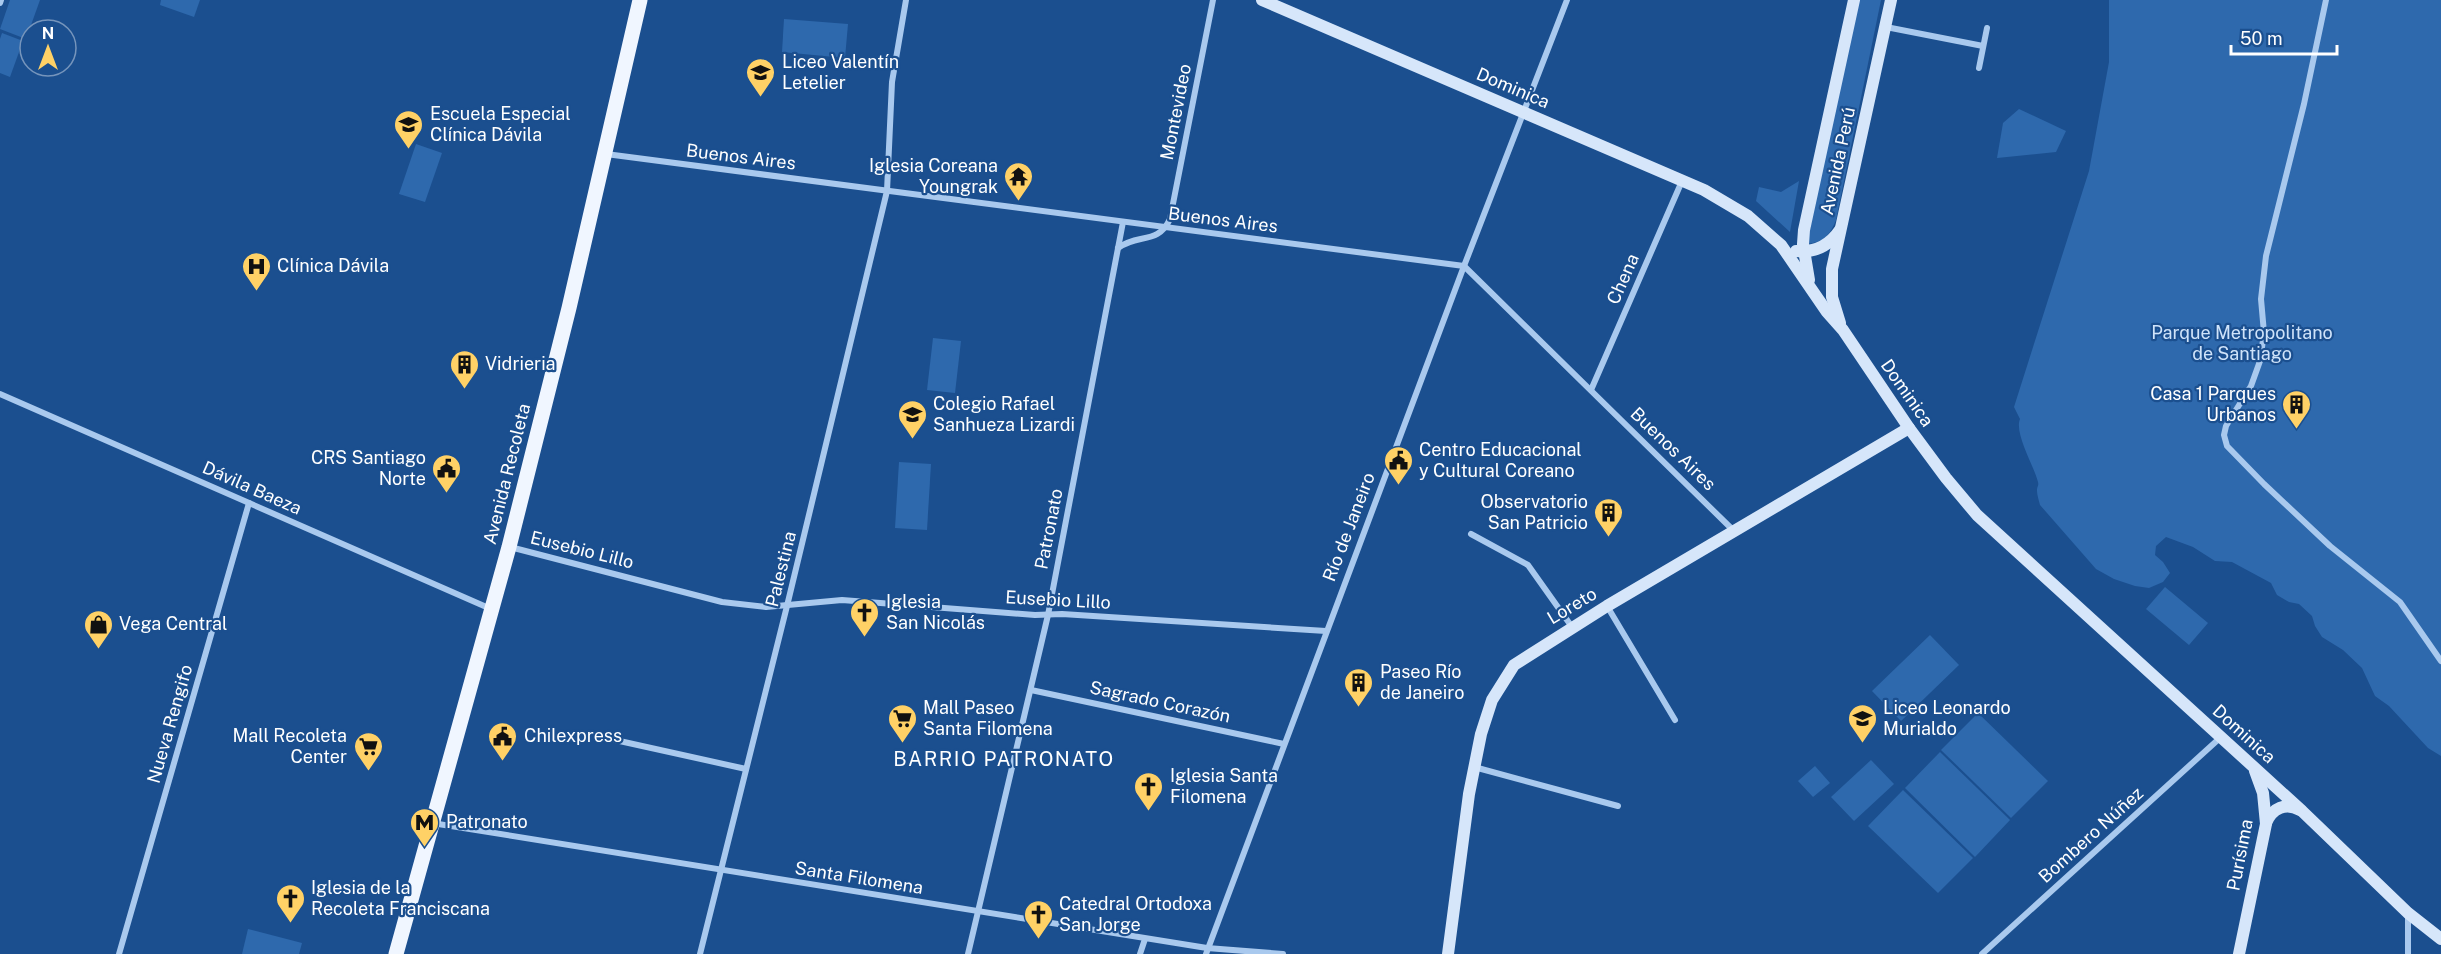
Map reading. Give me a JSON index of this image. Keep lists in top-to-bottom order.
{
  "streets": {
    "main road": [
      "Dominica",
      "Avenida Perú",
      "Avenida Recoleta",
      "Loreto",
      "Purísima"
    ],
    "street": [
      "Montevideo",
      "Buenos Aires",
      "Chena",
      "Dávila Baeza",
      "Río de Janeiro",
      "Patronato",
      "Eusebio Lillo",
      "Palestina",
      "Sagrado Corazón",
      "Nueva Rengifo",
      "Bombero Núñez",
      "Santa Filomena"
    ]
  },
  "crossings": [
    ["Dominica", "Avenida Perú"],
    ["Dominica", "Chena"],
    ["Dominica", "Río de Janeiro"],
    ["Dominica", "Loreto"],
    ["Dominica", "Bombero Núñez"],
    ["Dominica", "Purísima"],
    ["Montevideo", "Buenos Aires"],
    ["Buenos Aires", "Chena"],
    ["Buenos Aires", "Avenida Recoleta"],
    ["Buenos Aires", "Río de Janeiro"],
    ["Buenos Aires", "Patronato"],
    ["Buenos Aires", "Palestina"],
    ["Buenos Aires", "Loreto"],
    ["Avenida Recoleta", "Dávila Baeza"],
    ["Avenida Recoleta", "Eusebio Lillo"],
    ["Avenida Recoleta", "Santa Filomena"],
    ["Dávila Baeza", "Nueva Rengifo"],
    ["Río de Janeiro", "Eusebio Lillo"],
    ["Río de Janeiro", "Sagrado Corazón"],
    ["Río de Janeiro", "Santa Filomena"],
    ["Patronato", "Eusebio Lillo"],
    ["Patronato", "Sagrado Corazón"],
    ["Patronato", "Santa Filomena"],
    ["Eusebio Lillo", "Palestina"],
    ["Palestina", "Santa Filomena"]
  ],
  "districts": ["BARRIO PATRONATO"],
  "parks": ["Parque Metropolitano de Santiago"],
  "places": {
    "school or university": [
      "Liceo Valentín Letelier",
      "Escuela Especial Clínica Dávila",
      "Colegio Rafael Sanhueza Lizardi",
      "Liceo Leonardo Murialdo"
    ],
    "temple": ["Iglesia Coreana Youngrak"],
    "hospital": ["Clínica Dávila"],
    "building": [
      "Vidrieria",
      "Casa 1 Parques Urbanos",
      "Observatorio San Patricio",
      "Paseo Río de Janeiro"
    ],
    "public building": ["Centro Educacional y Cultural Coreano", "CRS Santiago Norte", "Chilexpress"],
    "church": [
      "Iglesia San Nicolás",
      "Iglesia Santa Filomena",
      "Iglesia de la Recoleta Franciscana",
      "Catedral Ortodoxa San Jorge"
    ],
    "shop": ["Vega Central"],
    "supermarket": ["Mall Paseo Santa Filomena", "Mall Recoleta Center"],
    "metro station": ["Patronato"]
  },
  "scale_bar": "50 m",
  "north": "top"
}
